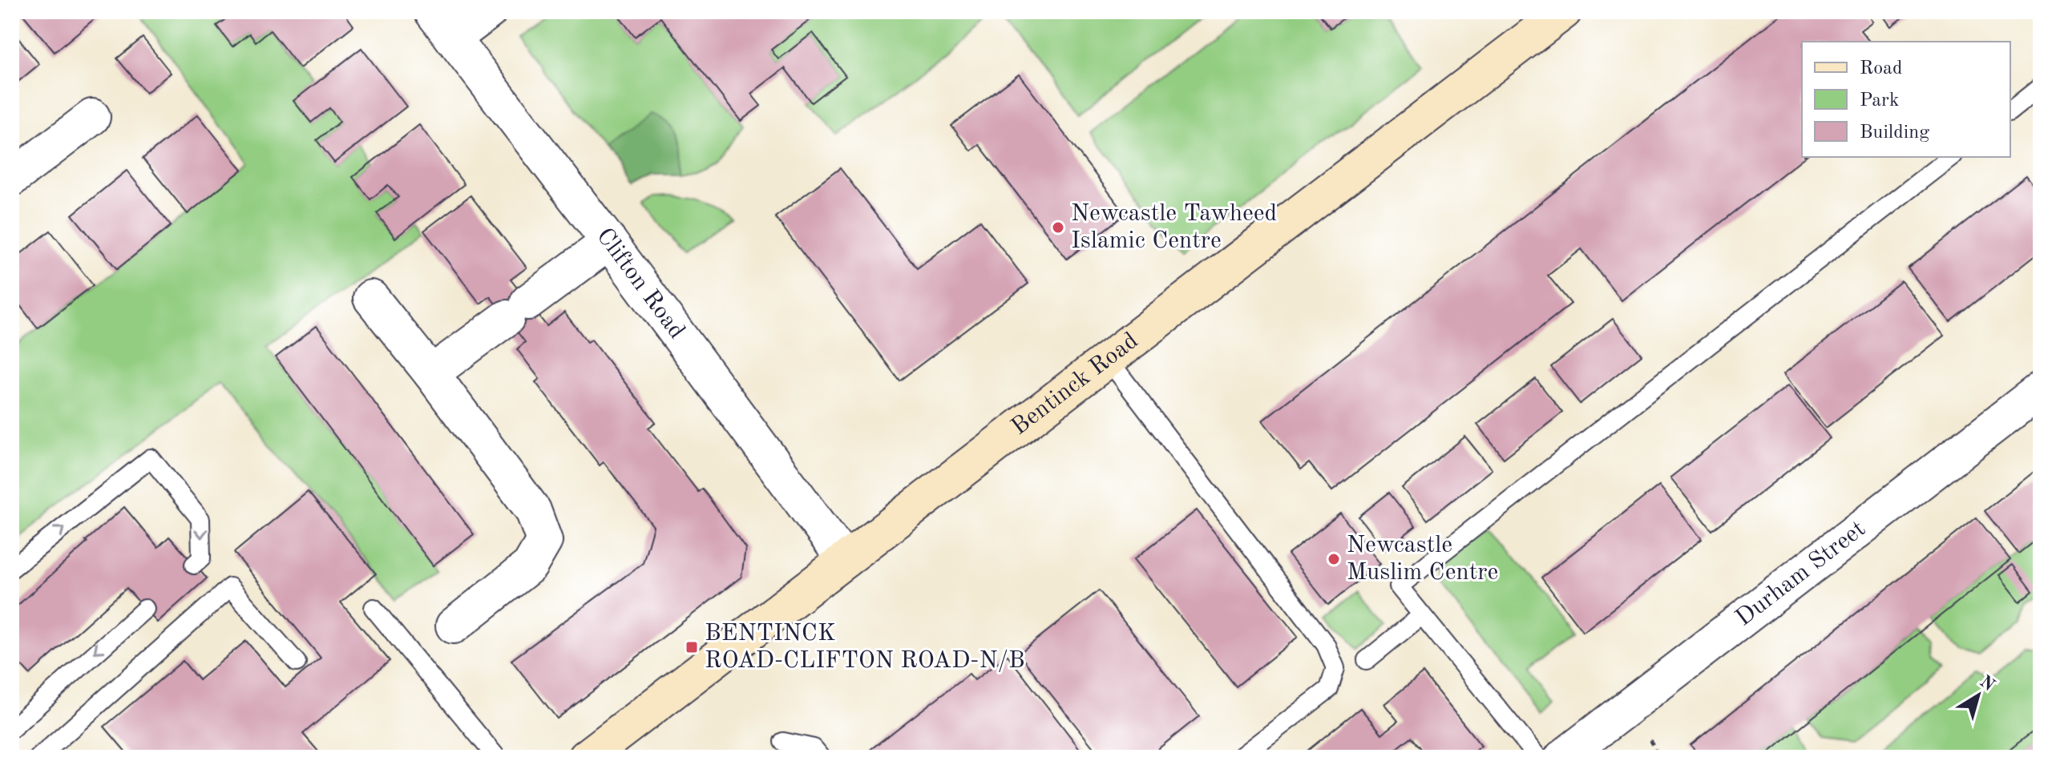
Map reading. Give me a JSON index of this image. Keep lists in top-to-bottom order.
{
  "streets": {
    "street": ["Clifton Road", "Bentinck Road", "Durham Street"]
  },
  "crossings": [
    ["Clifton Road", "Bentinck Road"]
  ],
  "places": {
    "other": ["Newcastle Tawheed Islamic Centre", "Newcastle Muslim Centre"],
    "transit": ["BENTINCK ROAD-CLIFTON ROAD-N/B"]
  },
  "legend": ["Road", "Park", "Building"],
  "north": "top right"
}
